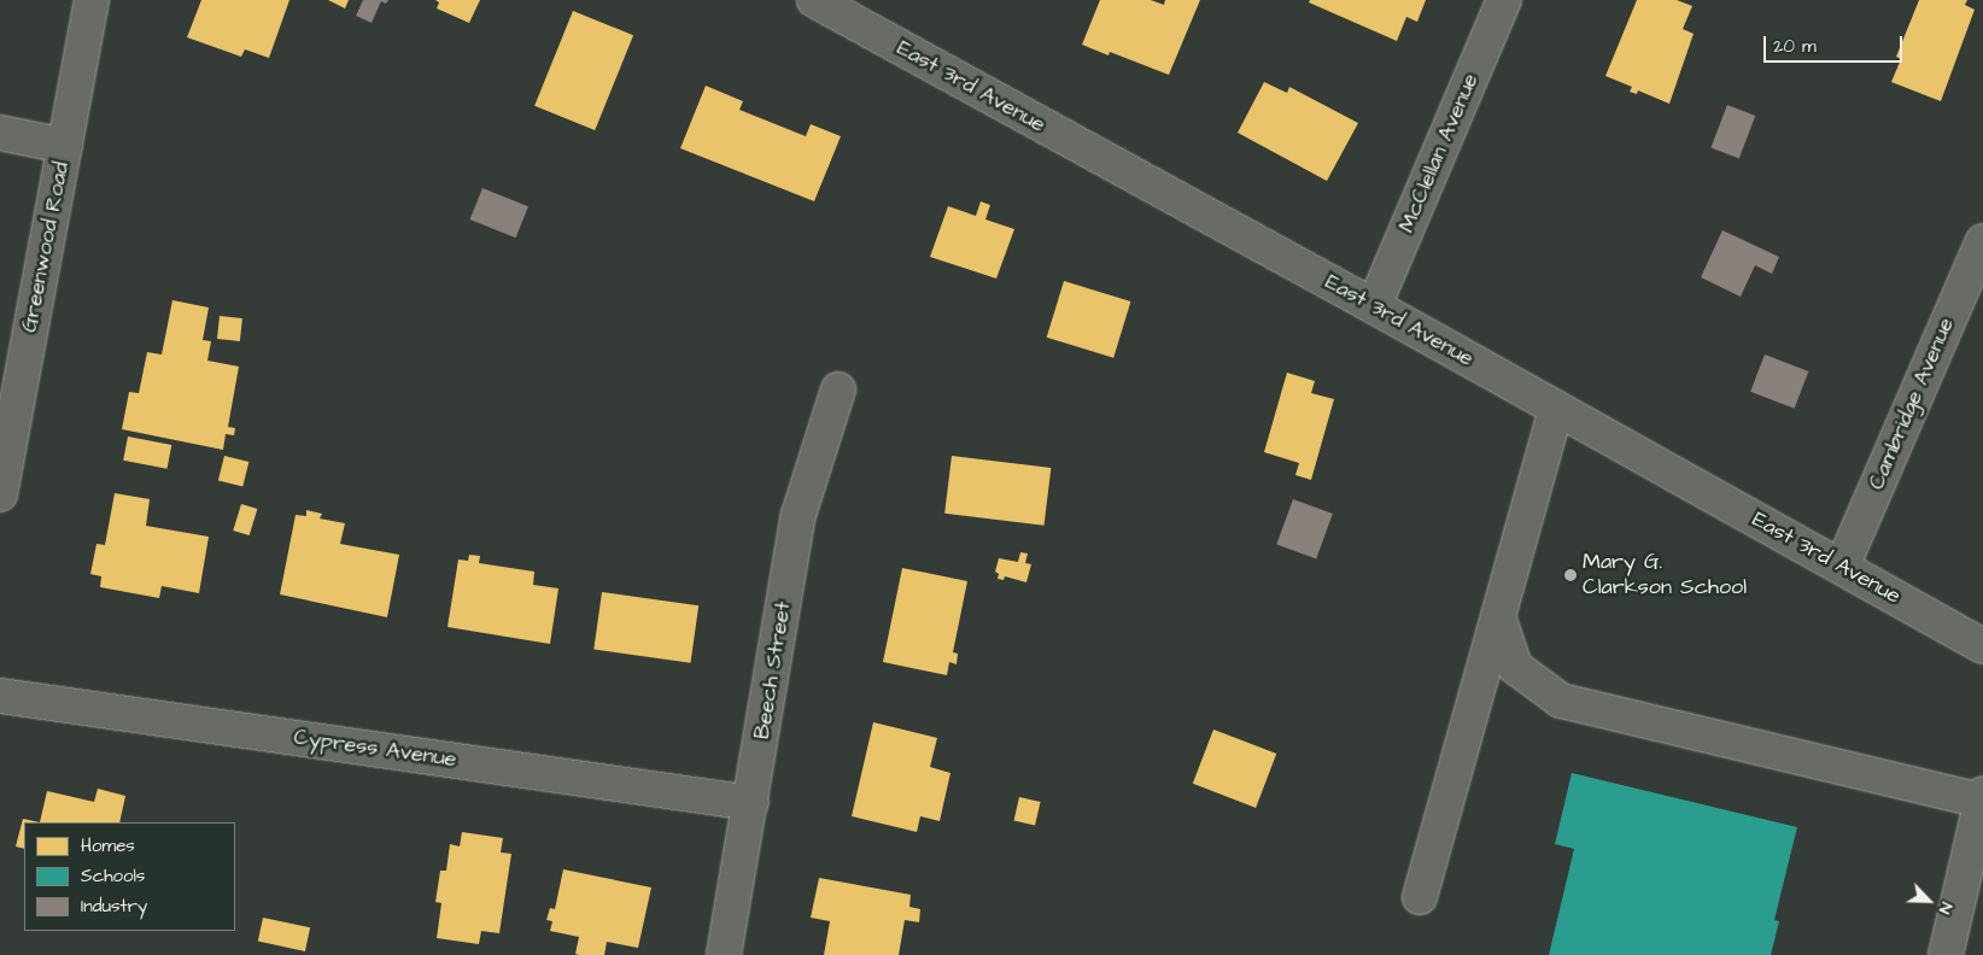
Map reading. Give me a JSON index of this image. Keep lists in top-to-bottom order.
{
  "streets": {
    "street": [
      "East 3rd Avenue",
      "McClellan Avenue",
      "Greenwood Road",
      "Cambridge Avenue",
      "Beech Street",
      "Cypress Avenue"
    ]
  },
  "crossings": [
    ["East 3rd Avenue", "McClellan Avenue"],
    ["East 3rd Avenue", "Cambridge Avenue"],
    ["Beech Street", "Cypress Avenue"]
  ],
  "places": ["Mary G. Clarkson School"],
  "legend": ["Homes", "Schools", "Industry"],
  "scale_bar": "20 m",
  "north": "bottom right"
}
